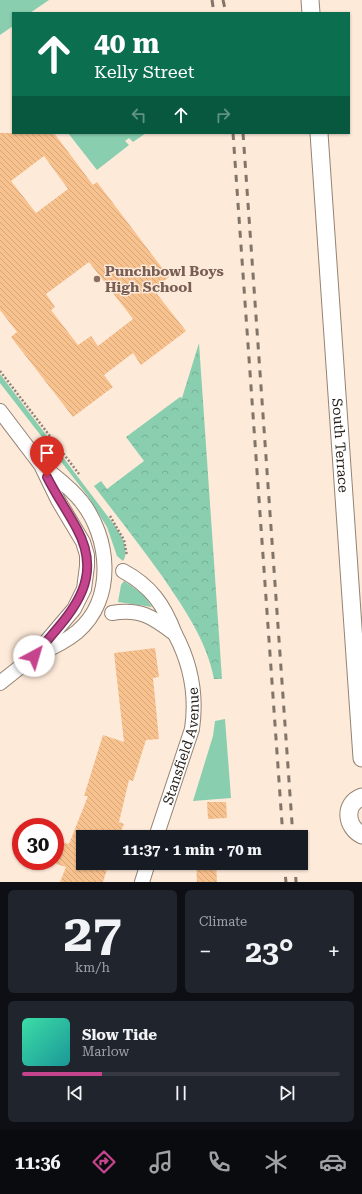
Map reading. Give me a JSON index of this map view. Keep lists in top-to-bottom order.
{
  "streets": {
    "street": ["South Terrace", "Stansfield Avenue"]
  },
  "places": ["Punchbowl Boys High School"],
  "page": {
    "turn": ["40 m", "Kelly Street"],
    "limit": "30",
    "trip": "11:37 · 1 min · 70 m",
    "tile": [
      ["27", "km/h"],
      "Climate"
    ],
    "heat": ["−", "23°", "+"],
    "song": ["Slow Tide", "Marlow"],
    "tabs": "11:36"
  }
}
